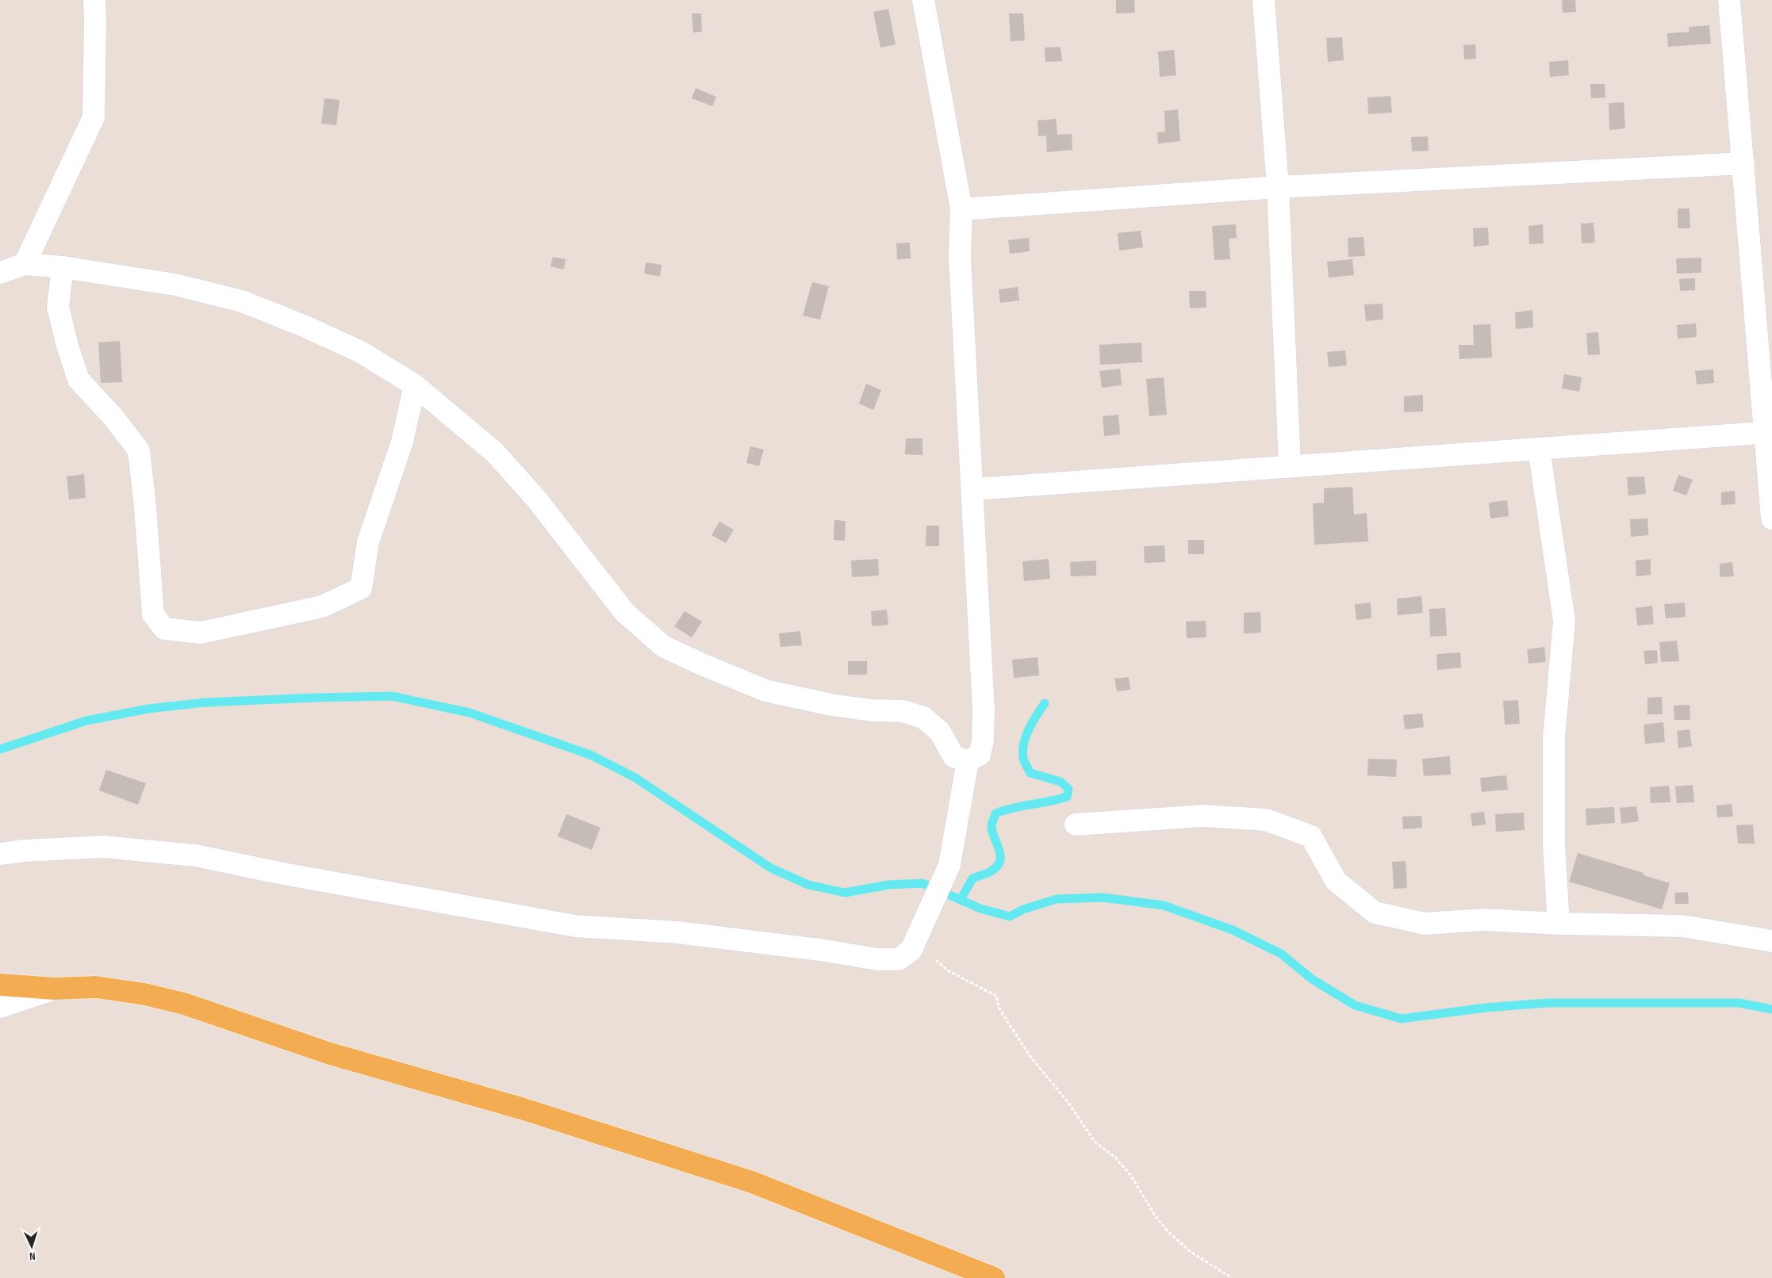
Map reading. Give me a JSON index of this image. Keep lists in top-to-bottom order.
{
  "north": "bottom"
}
